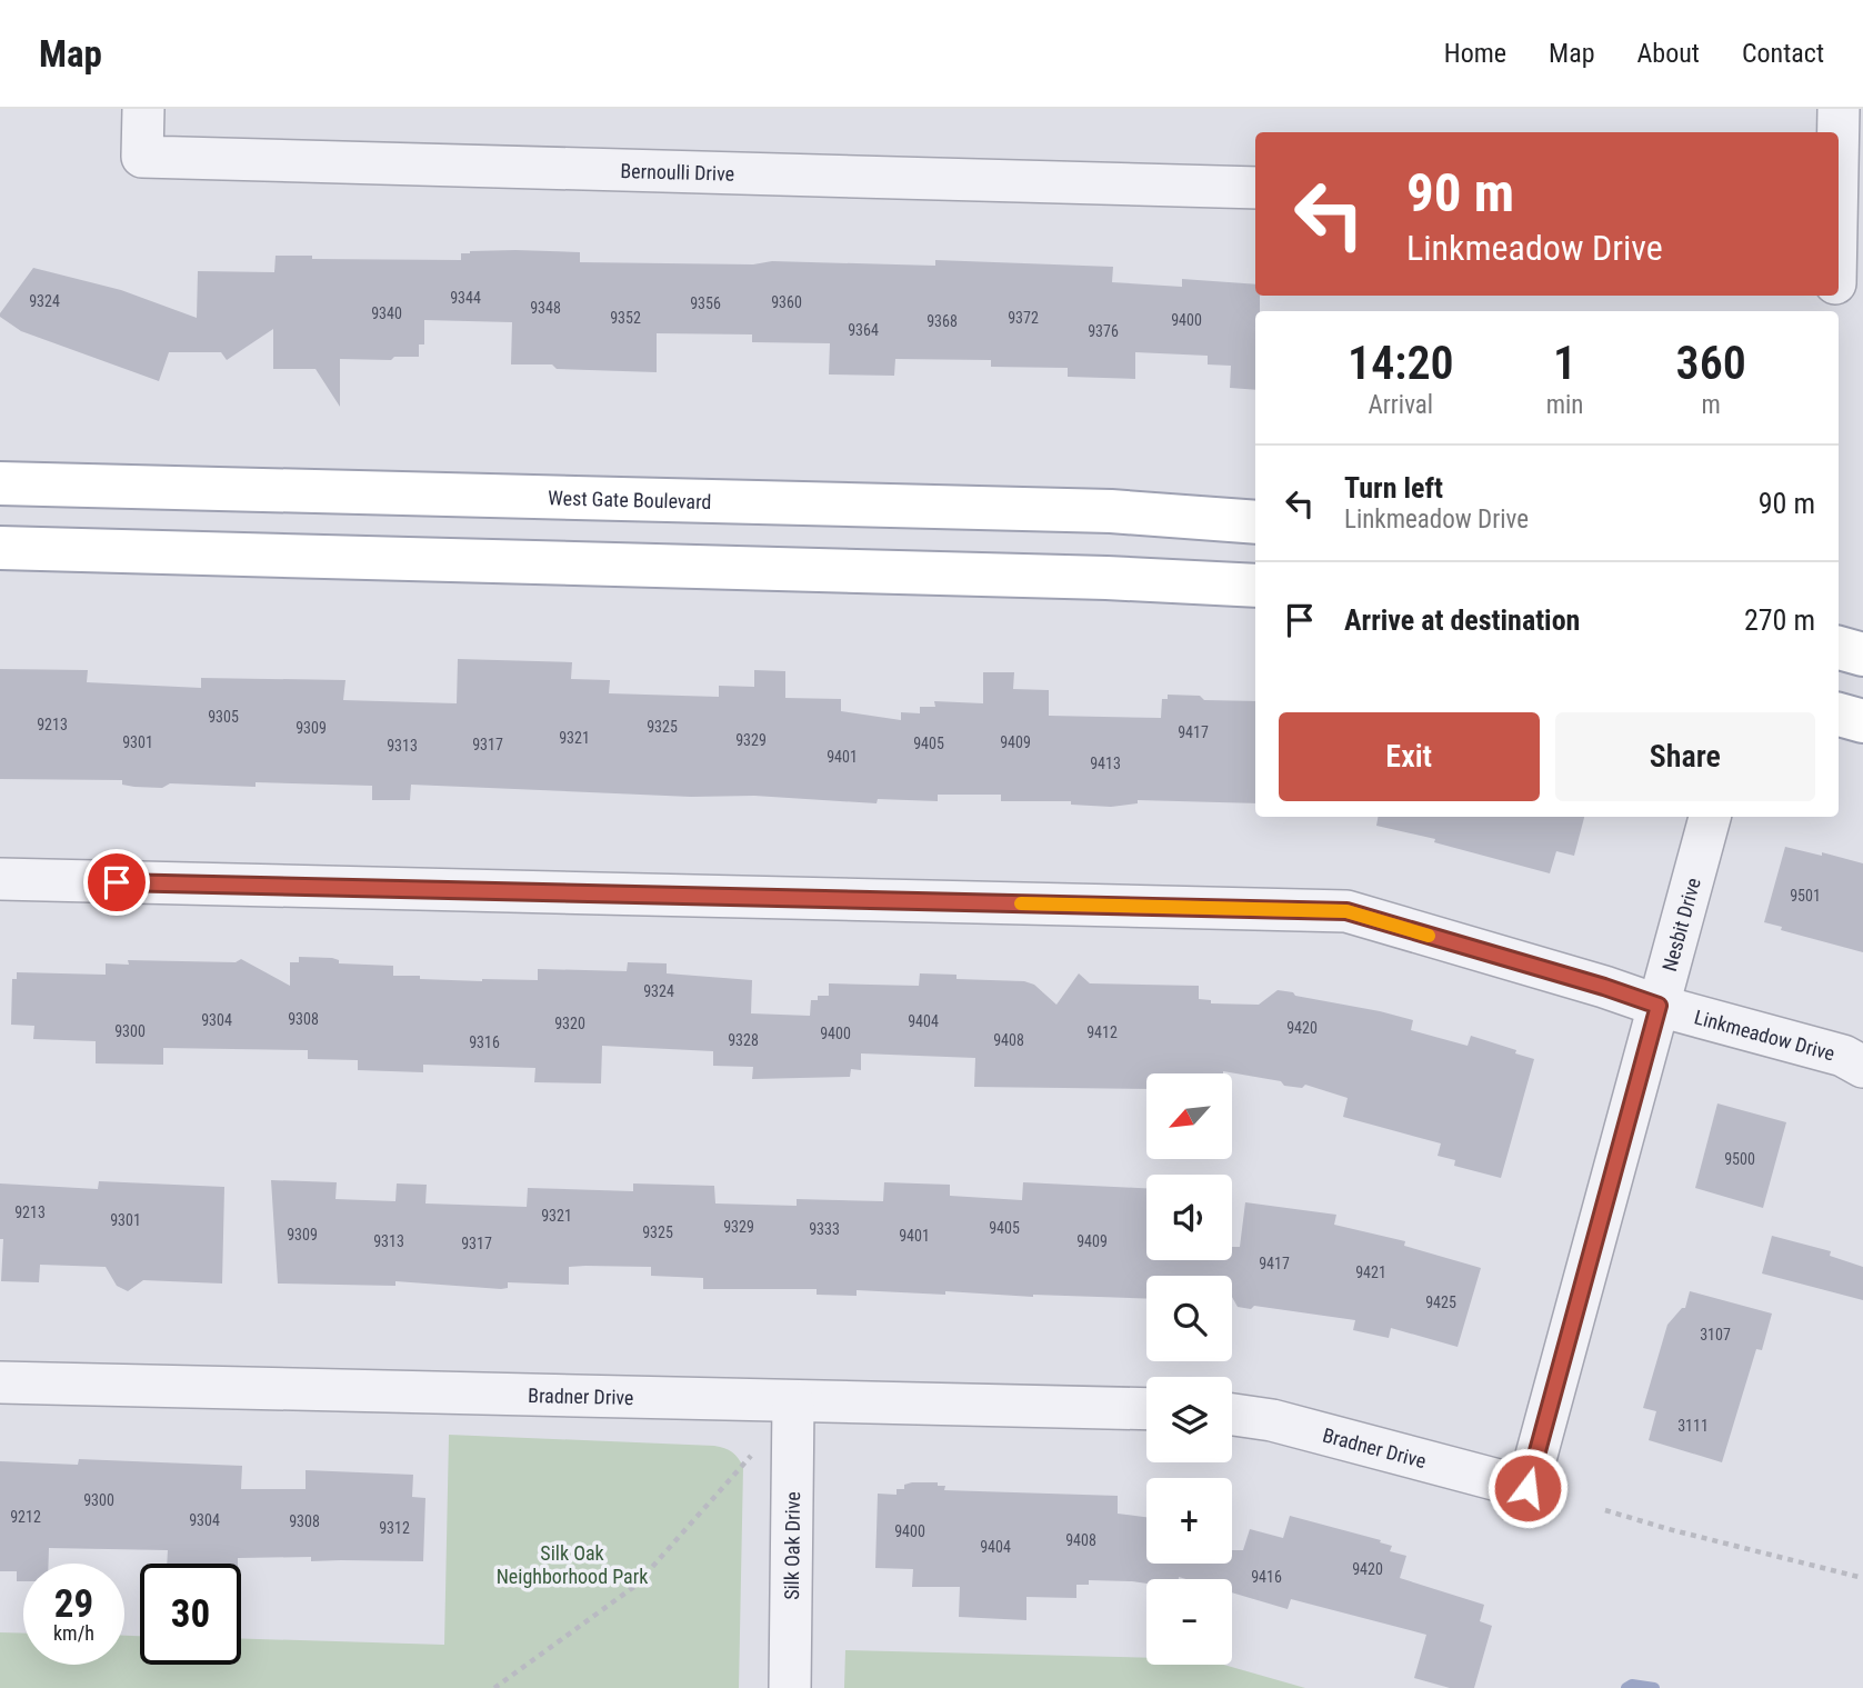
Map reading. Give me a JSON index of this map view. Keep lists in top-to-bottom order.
{
  "streets": {
    "main road": ["West Gate Boulevard"],
    "street": [
      "Bernoulli Drive",
      "Nesbit Drive",
      "Linkmeadow Drive",
      "Bradner Drive",
      "Silk Oak Drive"
    ]
  },
  "crossings": [
    ["Nesbit Drive", "Linkmeadow Drive"],
    ["Nesbit Drive", "Bradner Drive"],
    ["Bradner Drive", "Silk Oak Drive"]
  ],
  "parks": ["Silk Oak Neighborhood Park"],
  "house_numbers": [
    "9344",
    "9324",
    "9360",
    "9356",
    "9348",
    "9340",
    "9352",
    "9372",
    "9400",
    "9368",
    "9364",
    "9376",
    "9305",
    "9213",
    "9325",
    "9309",
    "9417",
    "9321",
    "9329",
    "9301",
    "9409",
    "9405",
    "9317",
    "9313",
    "9401",
    "9413",
    "9501",
    "9324",
    "9308",
    "9304",
    "9404",
    "9320",
    "9420",
    "9300",
    "9412",
    "9400",
    "9328",
    "9408",
    "9316",
    "9500",
    "9213",
    "9321",
    "9301",
    "9329",
    "9405",
    "9333",
    "9325",
    "9309",
    "9401",
    "9313",
    "9409",
    "9317",
    "9417",
    "9421",
    "9425",
    "3107",
    "3111",
    "9300",
    "9212",
    "9304",
    "9308",
    "9312",
    "9400",
    "9408",
    "9404",
    "9420",
    "9416"
  ],
  "north": "bottom left",
  "page": {
    "header": "Map",
    "nav": [
      "Home",
      "Map",
      "About",
      "Contact"
    ],
    "turn": ["90 m", "Linkmeadow Drive"],
    "eta": [
      "14:20",
      "Arrival",
      "1",
      "min",
      "360",
      "m"
    ],
    "list": [
      {
        "name": "Turn left",
        "note": "Linkmeadow Drive",
        "value": "90 m"
      },
      {
        "name": "Arrive at destination",
        "value": "270 m"
      }
    ],
    "buttons": ["Exit", "Share"],
    "map_buttons": ["+", "−"],
    "speed": "29 km/h",
    "limit": "30"
  }
}
